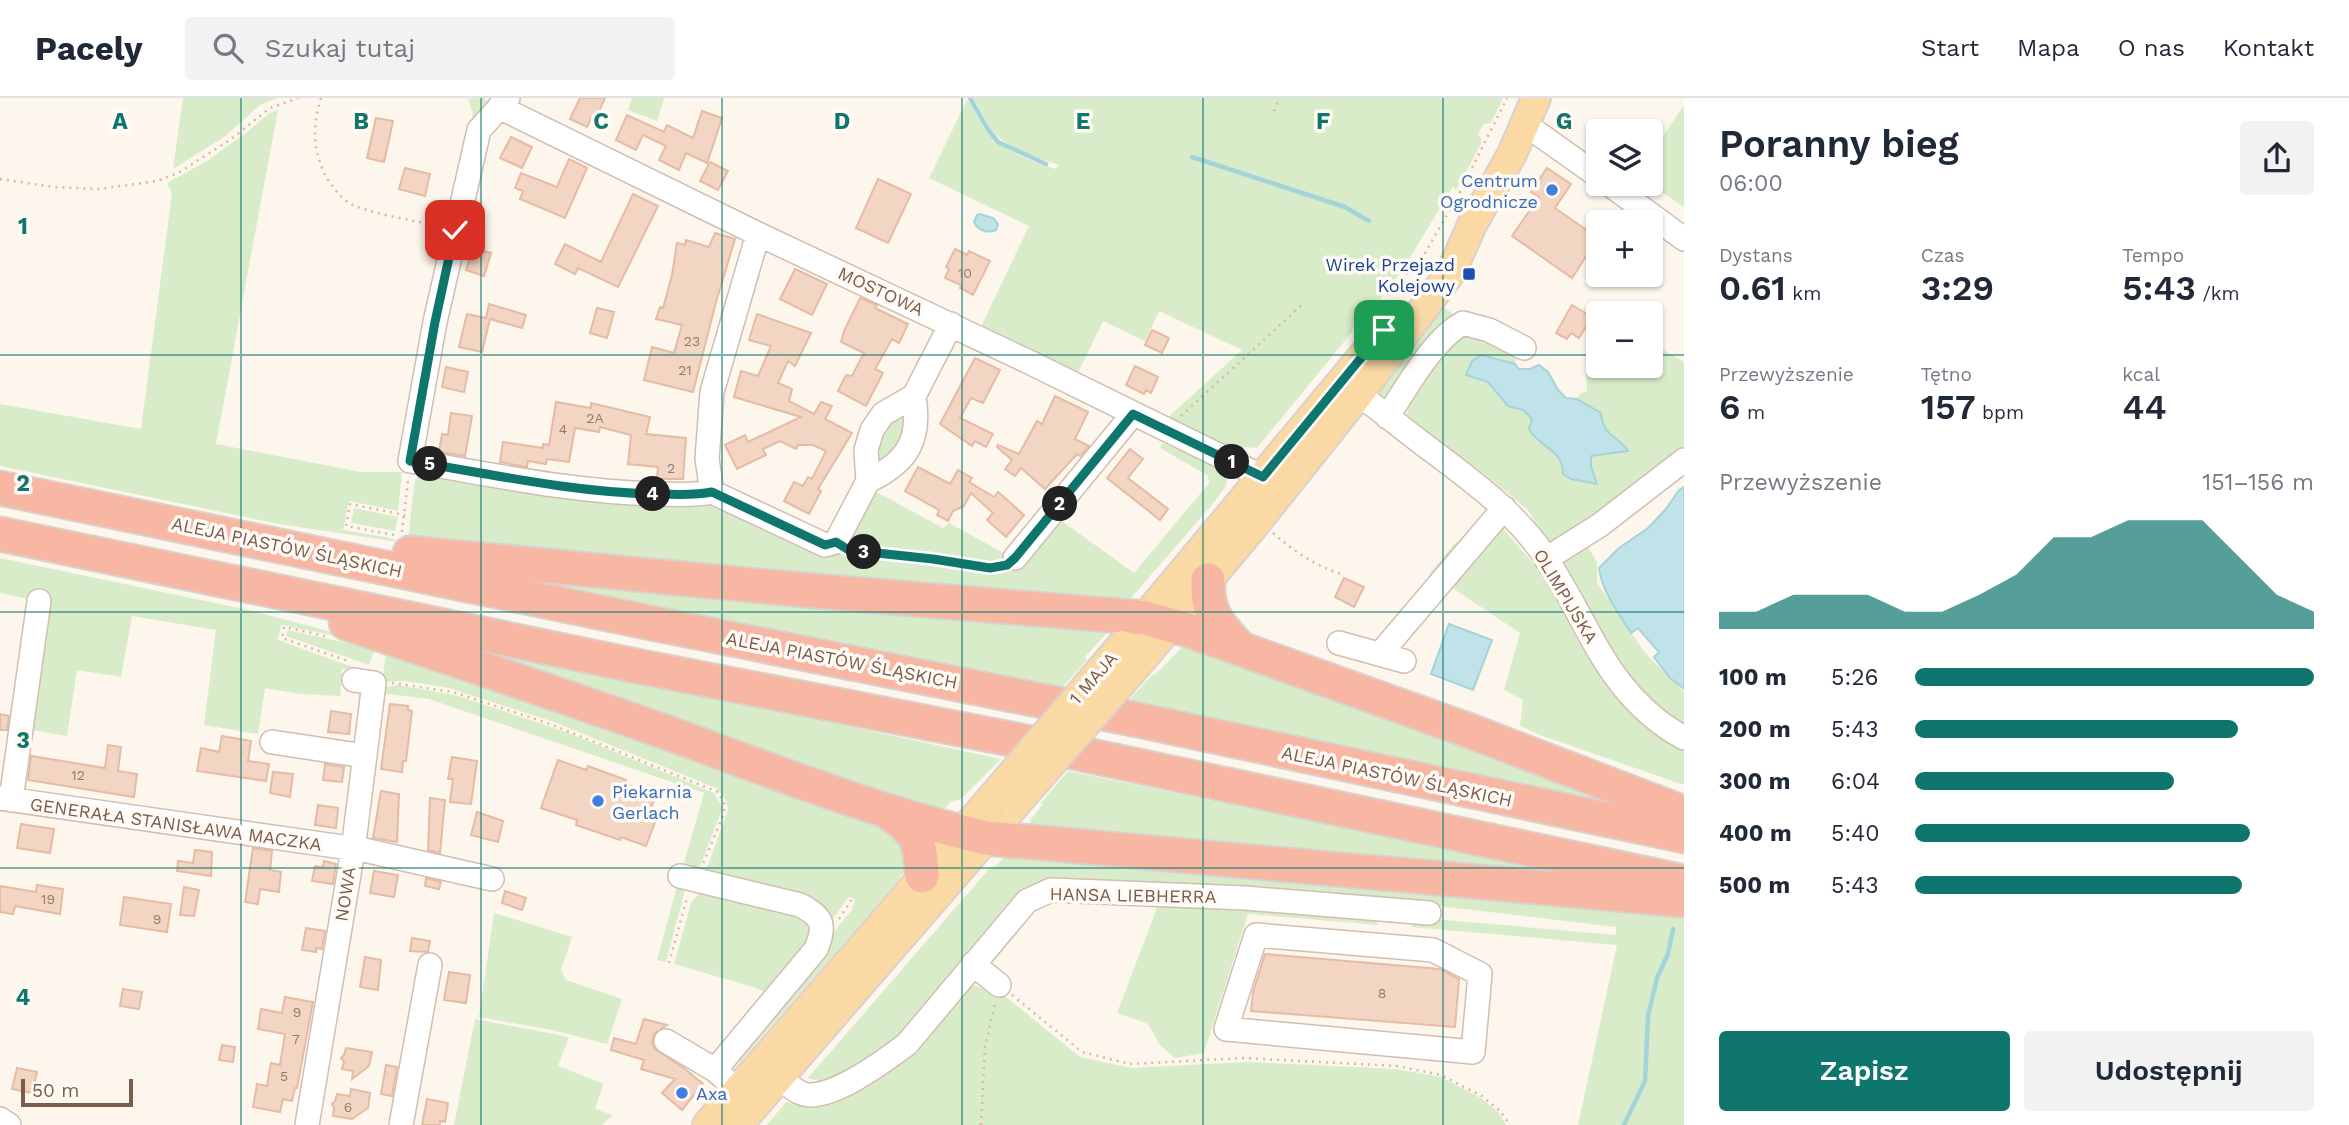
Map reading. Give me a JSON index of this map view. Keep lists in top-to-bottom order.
{
  "streets": {
    "highway": ["ALEJA PIASTÓW ŚLĄSKICH"],
    "main road": ["1 MAJA"],
    "street": [
      "MOSTOWA",
      "OLIMPIJSKA",
      "GENERAŁA STANISŁAWA MACZKA",
      "NOWA",
      "HANSA LIEBHERRA"
    ]
  },
  "crossings": [
    ["MOSTOWA", "1 MAJA"],
    ["OLIMPIJSKA", "1 MAJA"],
    ["1 MAJA", "HANSA LIEBHERRA"],
    ["GENERAŁA STANISŁAWA MACZKA", "NOWA"]
  ],
  "places": {
    "other": ["Centrum Ogrodnicze", "Piekarnia Gerlach", "Axa"],
    "transit": ["Wirek Przejazd Kolejowy"]
  },
  "house_numbers": [
    "10",
    "23",
    "21",
    "2A",
    "4",
    "2",
    "12",
    "19",
    "9",
    "8",
    "9",
    "7",
    "5",
    "6"
  ],
  "scale_bar": "50 m",
  "page": {
    "header": "Pacely",
    "search": "Szukaj tutaj",
    "nav": [
      "Start",
      "Mapa",
      "O nas",
      "Kontakt"
    ],
    "heading": ["Poranny bieg", "06:00"],
    "map_buttons": ["+", "−"],
    "stats": [
      ["Dystans", "0.61 km"],
      ["Czas", "3:29"],
      ["Tempo", "5:43 /km"],
      ["Przewyższenie", "6 m"],
      ["Tętno", "157 bpm"],
      ["kcal", "44"]
    ],
    "pins": [
      "1",
      "5",
      "4",
      "2",
      "3"
    ],
    "chart": ["Przewyższenie", "151–156 m"],
    "list": [
      {
        "name": "100 m",
        "note": "5:26"
      },
      {
        "name": "200 m",
        "note": "5:43"
      },
      {
        "name": "300 m",
        "note": "6:04"
      },
      {
        "name": "400 m",
        "note": "5:40"
      },
      {
        "name": "500 m",
        "note": "5:43"
      }
    ],
    "buttons": ["Zapisz", "Udostępnij"],
    "scale": "50 m"
  },
  "grid": {
    "columns": [
      "A",
      "B",
      "C",
      "D",
      "E",
      "F",
      "G"
    ],
    "rows": [
      "1",
      "2",
      "3",
      "4"
    ]
  }
}
